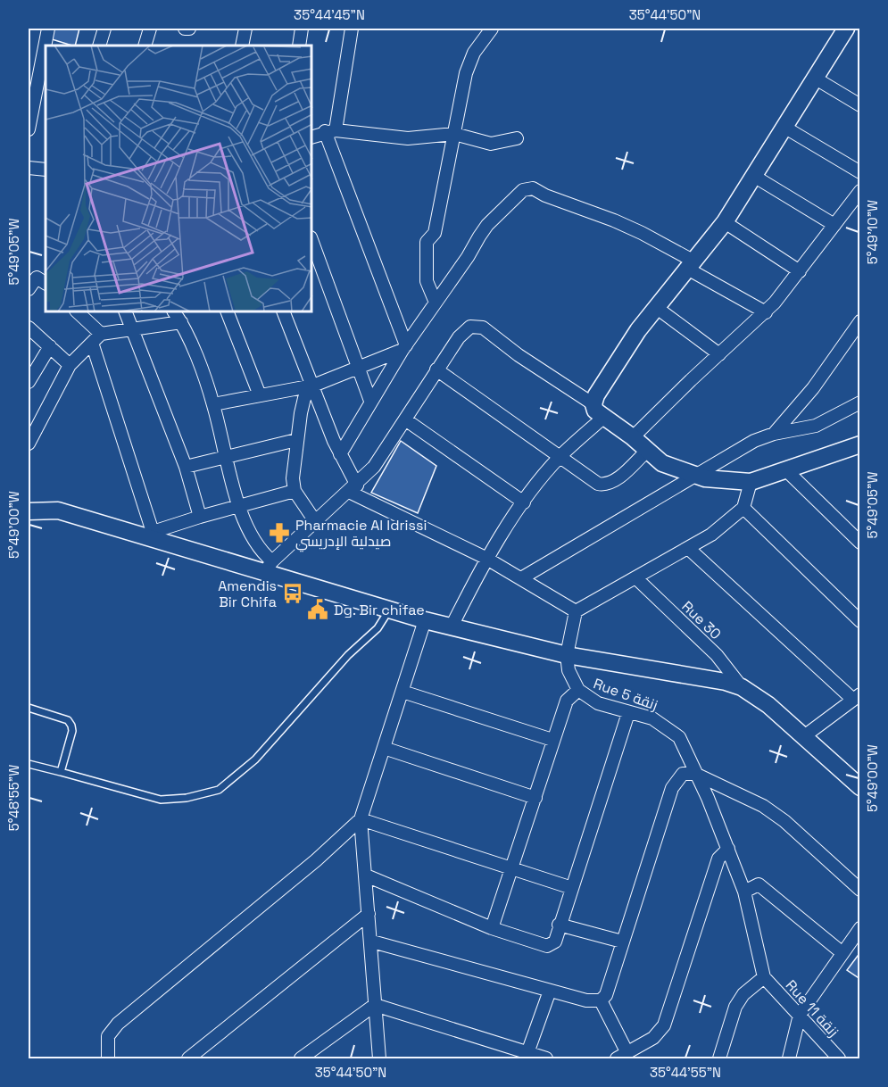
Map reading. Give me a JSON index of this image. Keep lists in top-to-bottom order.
{
  "streets": {
    "street": ["Rue 30", "Rue 5 زنقة", "Rue 11 زنقة"]
  },
  "crossings": [
    ["Rue 5 زنقة", "Rue 11 زنقة"]
  ],
  "places": {
    "pharmacy": ["Pharmacie Al Idrissi صيدلية الإدريسي"],
    "bus stop": ["Amendis Bir Chifa"],
    "public building": ["Dg. Bir chifae"]
  },
  "coordinates": [
    "35°44'45\"N",
    "35°44'50\"N",
    "5°49'10\"W",
    "5°49'05\"W",
    "5°49'00\"W",
    "5°48'55\"W",
    "35°44'55\"N"
  ]
}
